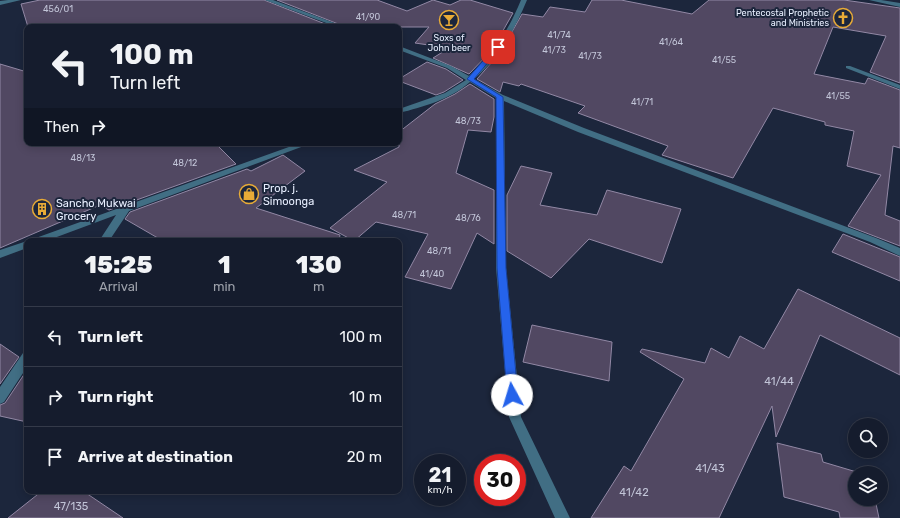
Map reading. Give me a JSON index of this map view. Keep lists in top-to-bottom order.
{
  "places": {
    "church": ["Pentecostal Prophetic and Ministries"],
    "bar": ["Soxs of John beer"],
    "shop": ["Prop. j. Simoonga"],
    "building": ["Sancho Mukwai Grocery"]
  },
  "house_numbers": [
    "456/01",
    "41/90",
    "41/74",
    "41/64",
    "41/73",
    "41/73",
    "41/55",
    "41/55",
    "41/71",
    "48/73",
    "48/13",
    "48/12",
    "48/71",
    "48/76",
    "48/71",
    "41/40",
    "41/44",
    "41/43",
    "41/42",
    "47/135"
  ],
  "page": {
    "turn": ["100 m", "Turn left"],
    "then": "Then",
    "eta": [
      "15:25",
      "Arrival",
      "1",
      "min",
      "130",
      "m"
    ],
    "list": [
      {
        "name": "Turn left",
        "value": "100 m"
      },
      {
        "name": "Turn right",
        "value": "10 m"
      },
      {
        "name": "Arrive at destination",
        "value": "20 m"
      }
    ],
    "speed": "21 km/h",
    "limit": "30"
  }
}
